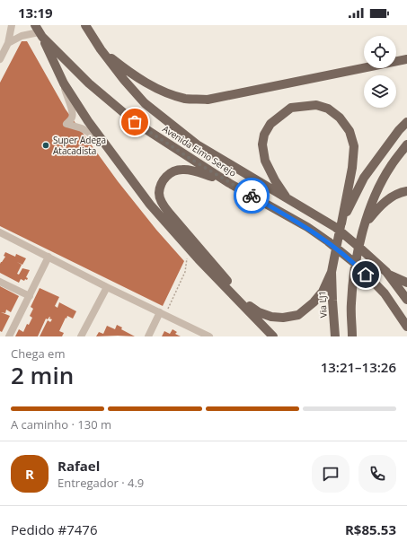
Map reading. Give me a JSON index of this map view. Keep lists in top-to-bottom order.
{
  "streets": {
    "main road": ["Avenida Elmo Serejo", "Via LJ1"]
  },
  "places": ["Super Adega Atacadista"],
  "page": {
    "status": "13:19",
    "heading": ["2 min", "Chega em", "13:21–13:26"],
    "panel": [
      "Rafael",
      "Entregador · 4.9",
      "Pedido #7476",
      "R$85.53"
    ],
    "bar": "A caminho · 130 m",
    "round": "R"
  }
}
